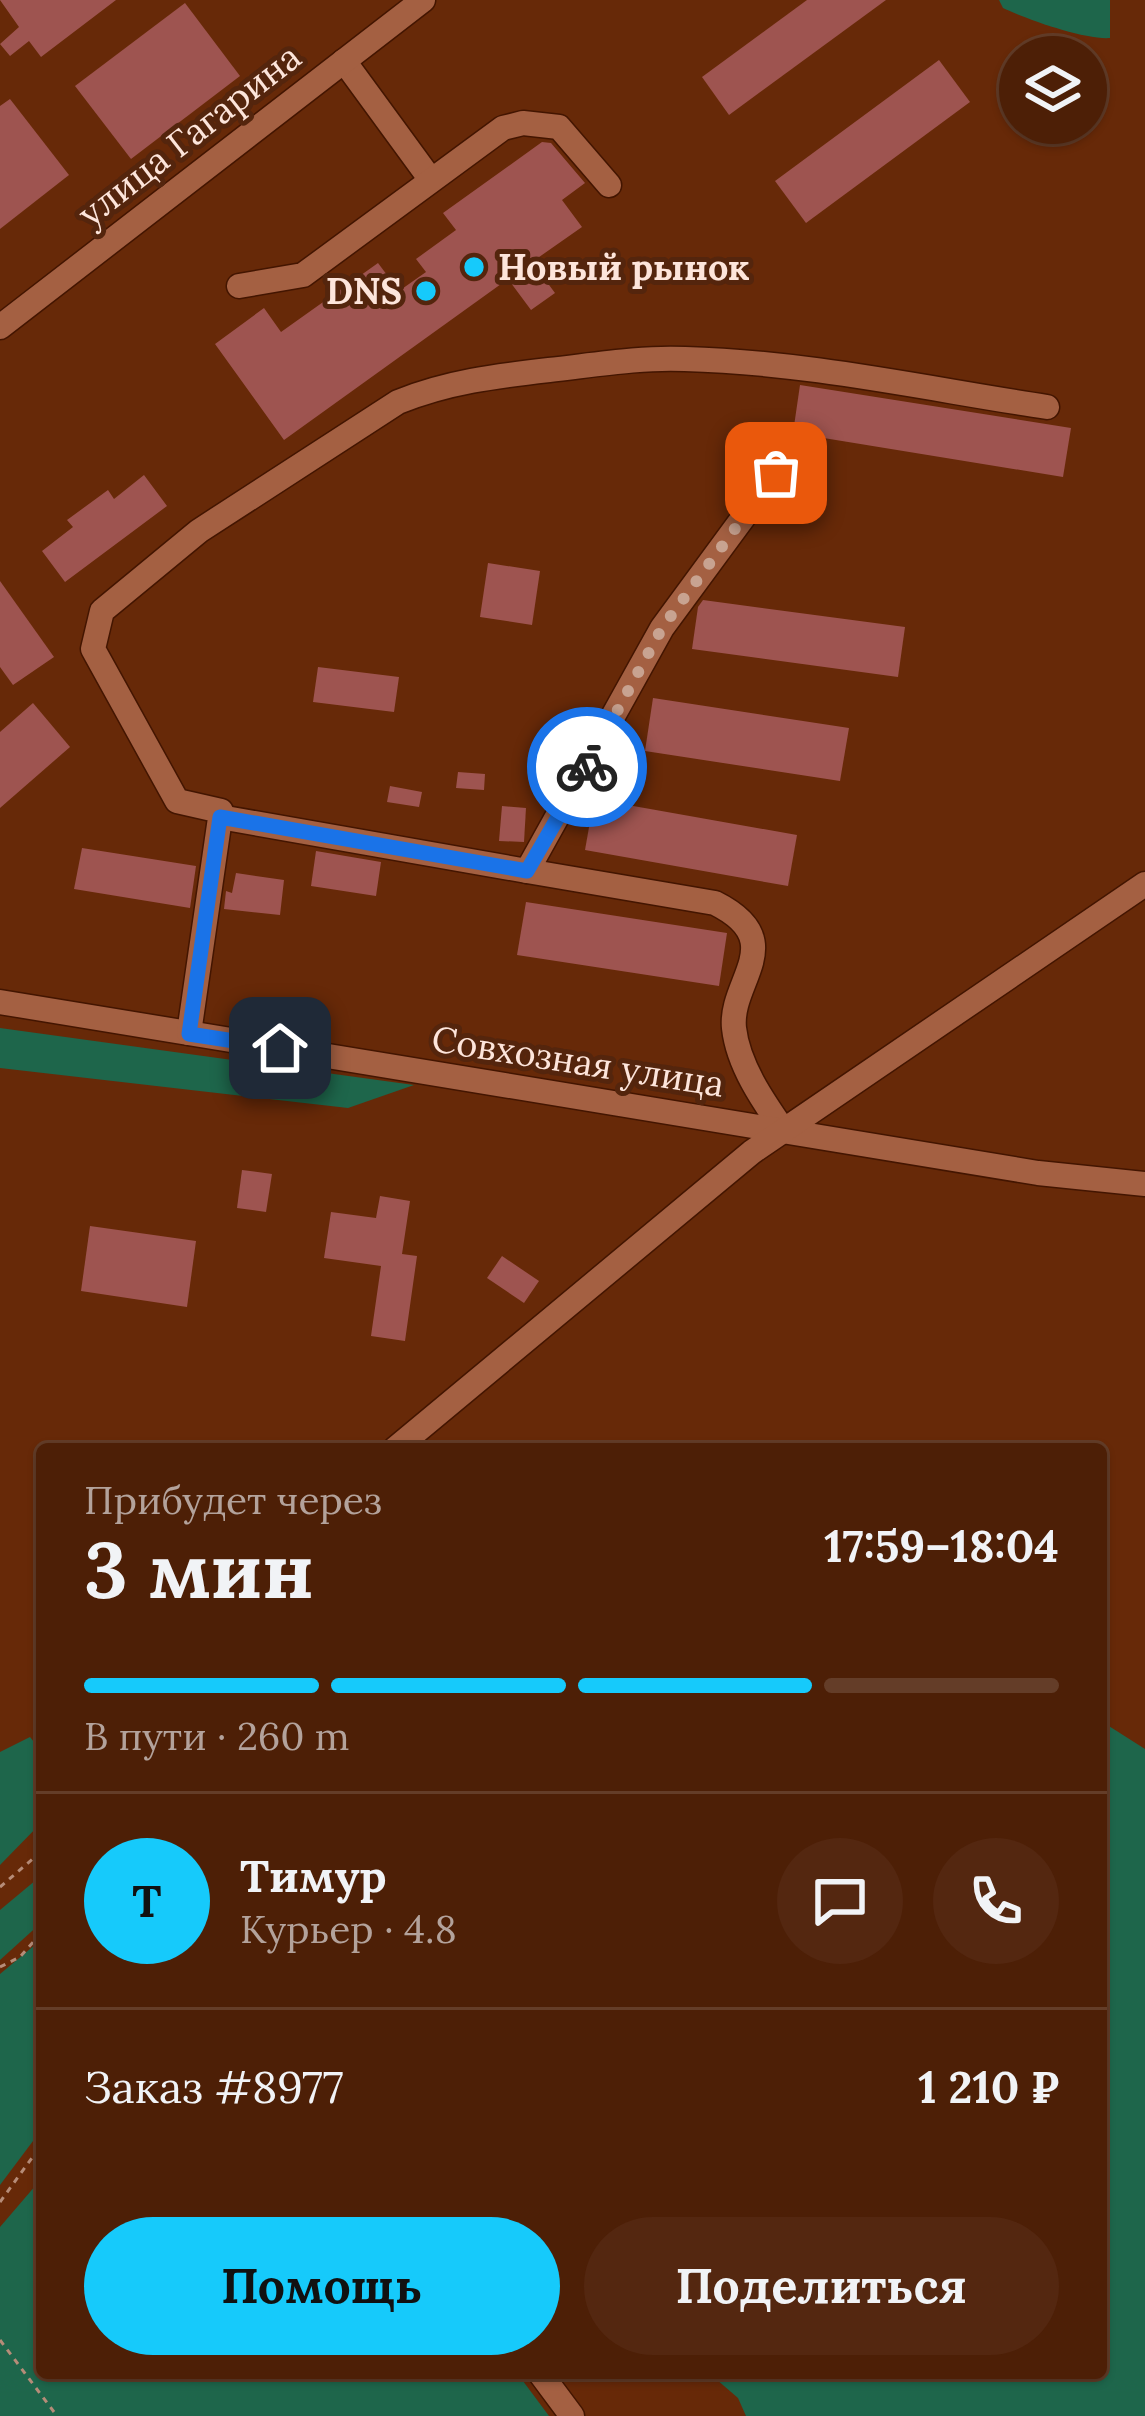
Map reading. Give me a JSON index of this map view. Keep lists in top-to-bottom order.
{
  "streets": {
    "street": ["улица Гагарина", "Совхозная улица"]
  },
  "places": ["Новый рынок", "DNS"],
  "page": {
    "heading": ["3 мин", "Прибудет через", "17:59–18:04"],
    "panel": [
      "Тимур",
      "Курьер · 4.8",
      "Заказ #8977",
      "1 210 ₽"
    ],
    "bar": "В пути · 260 m",
    "round": "Т",
    "buttons": ["Помощь", "Поделиться"]
  }
}
